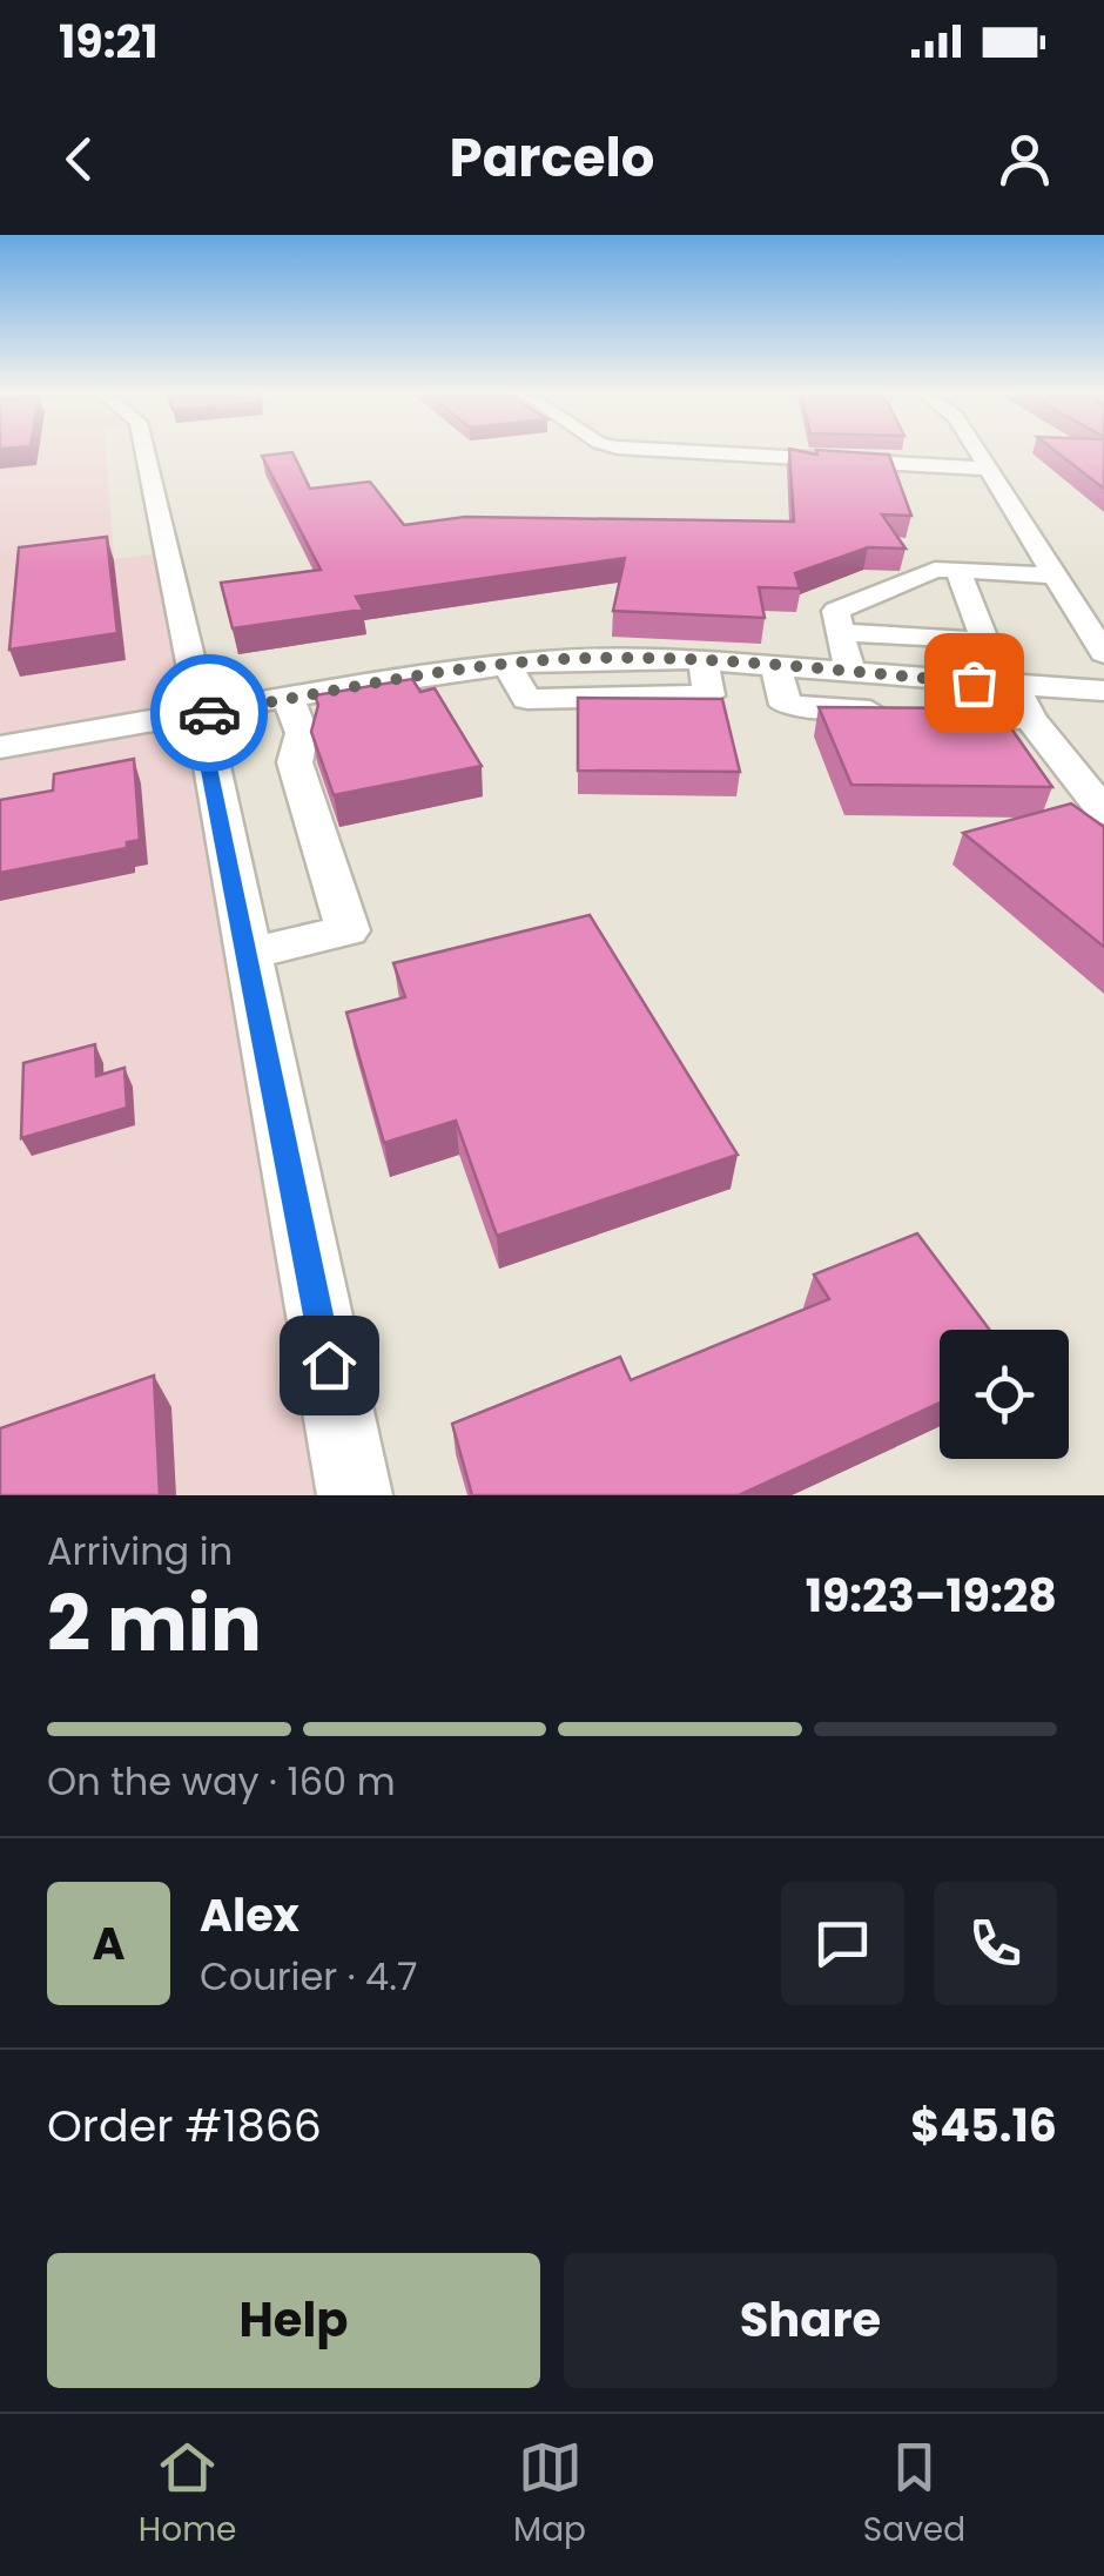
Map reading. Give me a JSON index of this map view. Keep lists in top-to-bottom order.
{
  "page": {
    "status": "19:21",
    "header": "Parcelo",
    "heading": ["2 min", "Arriving in", "19:23–19:28"],
    "panel": [
      "Alex",
      "Courier · 4.7",
      "Order #1866",
      "$45.16"
    ],
    "bar": "On the way · 160 m",
    "round": "A",
    "buttons": ["Help", "Share"],
    "tabs": ["Home", "Map", "Saved"]
  }
}
